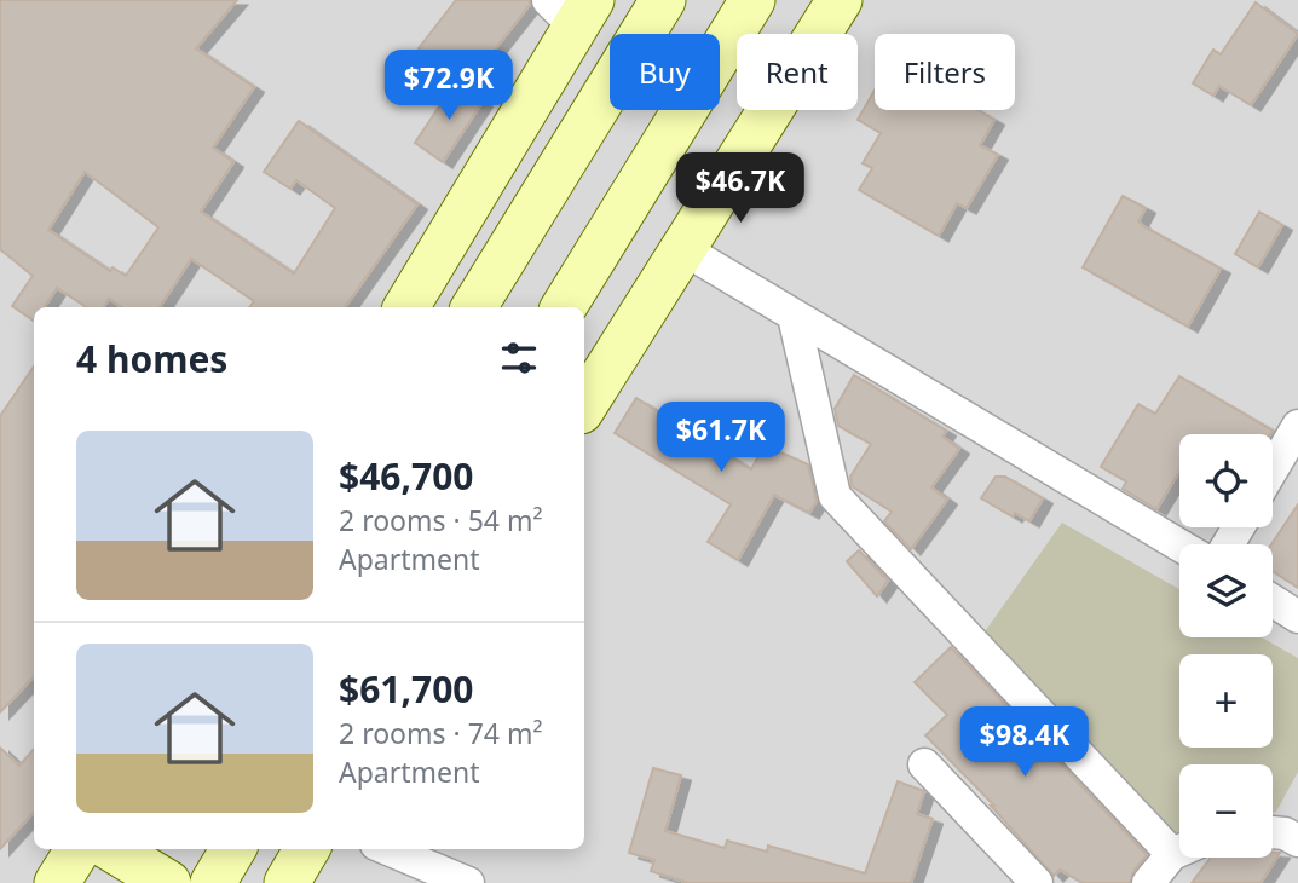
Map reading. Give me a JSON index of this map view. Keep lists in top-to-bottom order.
{
  "page": {
    "chip": ["Buy", "Rent", "Filters"],
    "price": [
      "$72.9K",
      "$46.7K",
      "$61.7K",
      "$98.4K"
    ],
    "heading": "4 homes",
    "list": [
      {
        "name": "$46,700",
        "note": "2 rooms · 54 m² · Apartment"
      },
      {
        "name": "$61,700",
        "note": "2 rooms · 74 m² · Apartment"
      }
    ],
    "map_buttons": ["+", "−"]
  }
}
